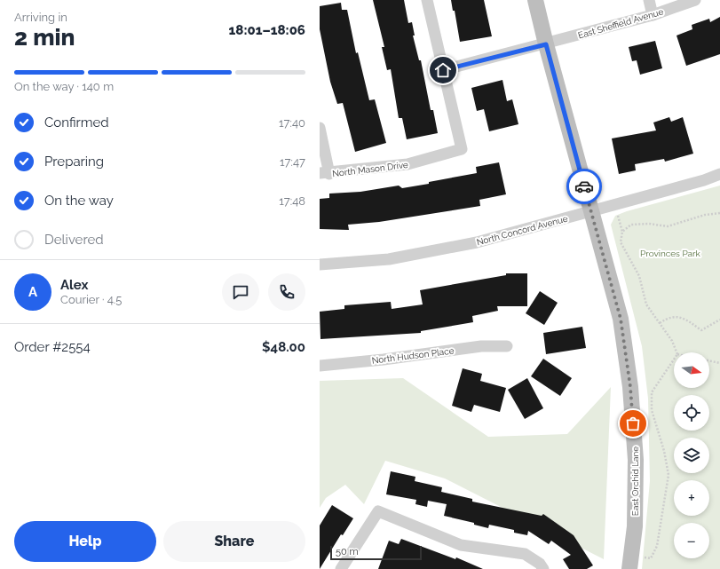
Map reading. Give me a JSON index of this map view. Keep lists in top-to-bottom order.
{
  "streets": {
    "street": [
      "East Sheffield Avenue",
      "North Mason Drive",
      "North Concord Avenue",
      "North Hudson Place",
      "East Orchid Lane"
    ]
  },
  "crossings": [
    ["East Sheffield Avenue", "North Mason Drive"],
    ["East Sheffield Avenue", "East Orchid Lane"],
    ["North Concord Avenue", "East Orchid Lane"]
  ],
  "parks": ["Provinces Park"],
  "scale_bar": "50 m",
  "north": "right",
  "page": {
    "heading": ["2 min", "Arriving in", "18:01–18:06"],
    "panel": [
      "Alex",
      "Courier · 4.5",
      "Order #2554",
      "$48.00"
    ],
    "bar": "On the way · 140 m",
    "list": [
      ["Confirmed", "17:40"],
      ["Preparing", "17:47"],
      ["On the way", "17:48"],
      "Delivered"
    ],
    "round": "A",
    "map_buttons": ["+", "−"],
    "buttons": ["Help", "Share"],
    "scale": "50 m"
  }
}
